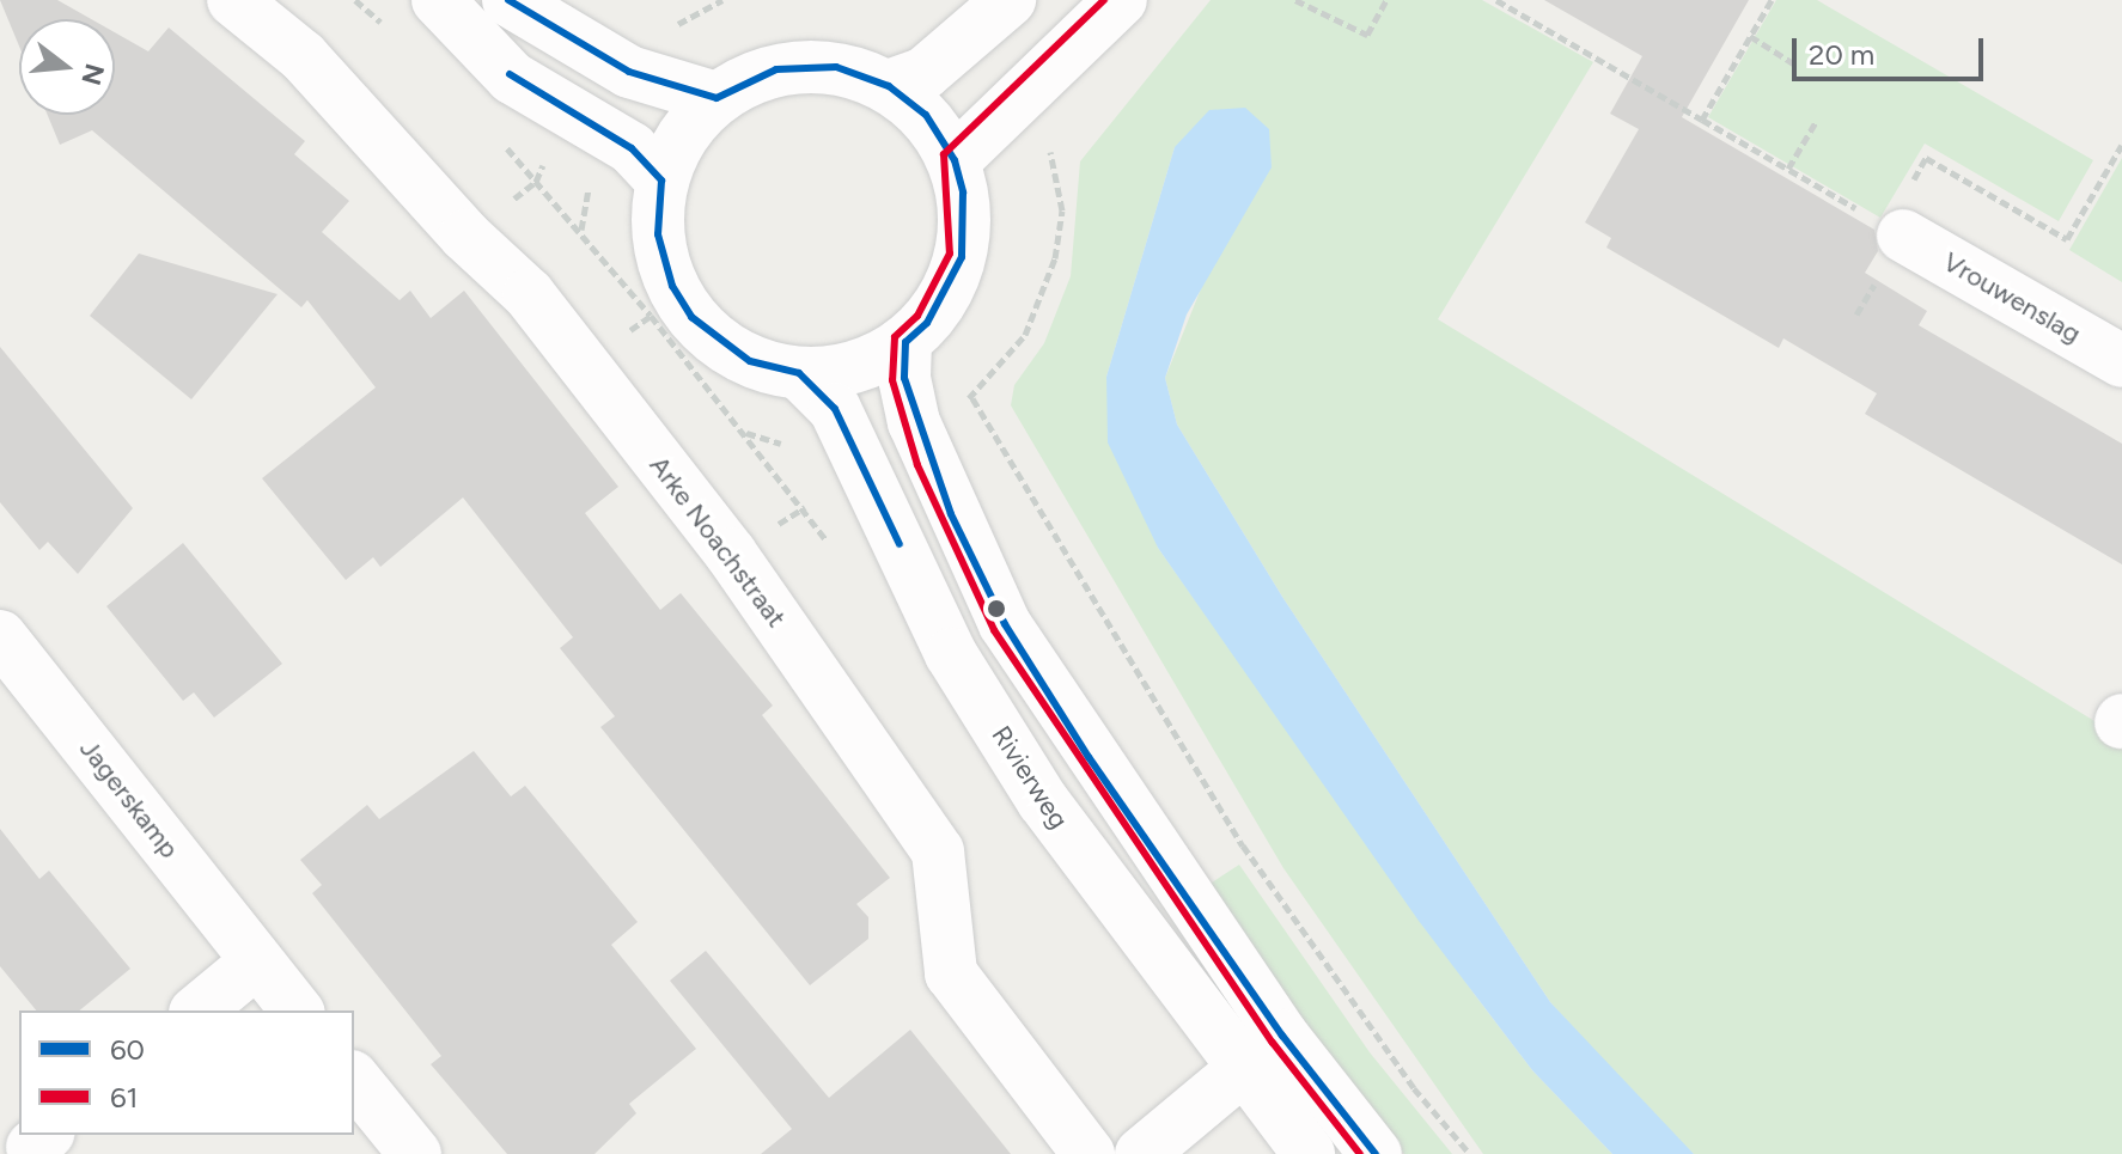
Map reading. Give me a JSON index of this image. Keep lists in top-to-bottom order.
{
  "streets": {
    "street": [
      "Vrouwenslag",
      "Arke Noachstraat",
      "Rivierweg",
      "Jagerskamp"
    ]
  },
  "lines": ["transit line 60", "transit line 61"],
  "legend": ["60", "61"],
  "scale_bar": "20 m",
  "north": "right"
}
